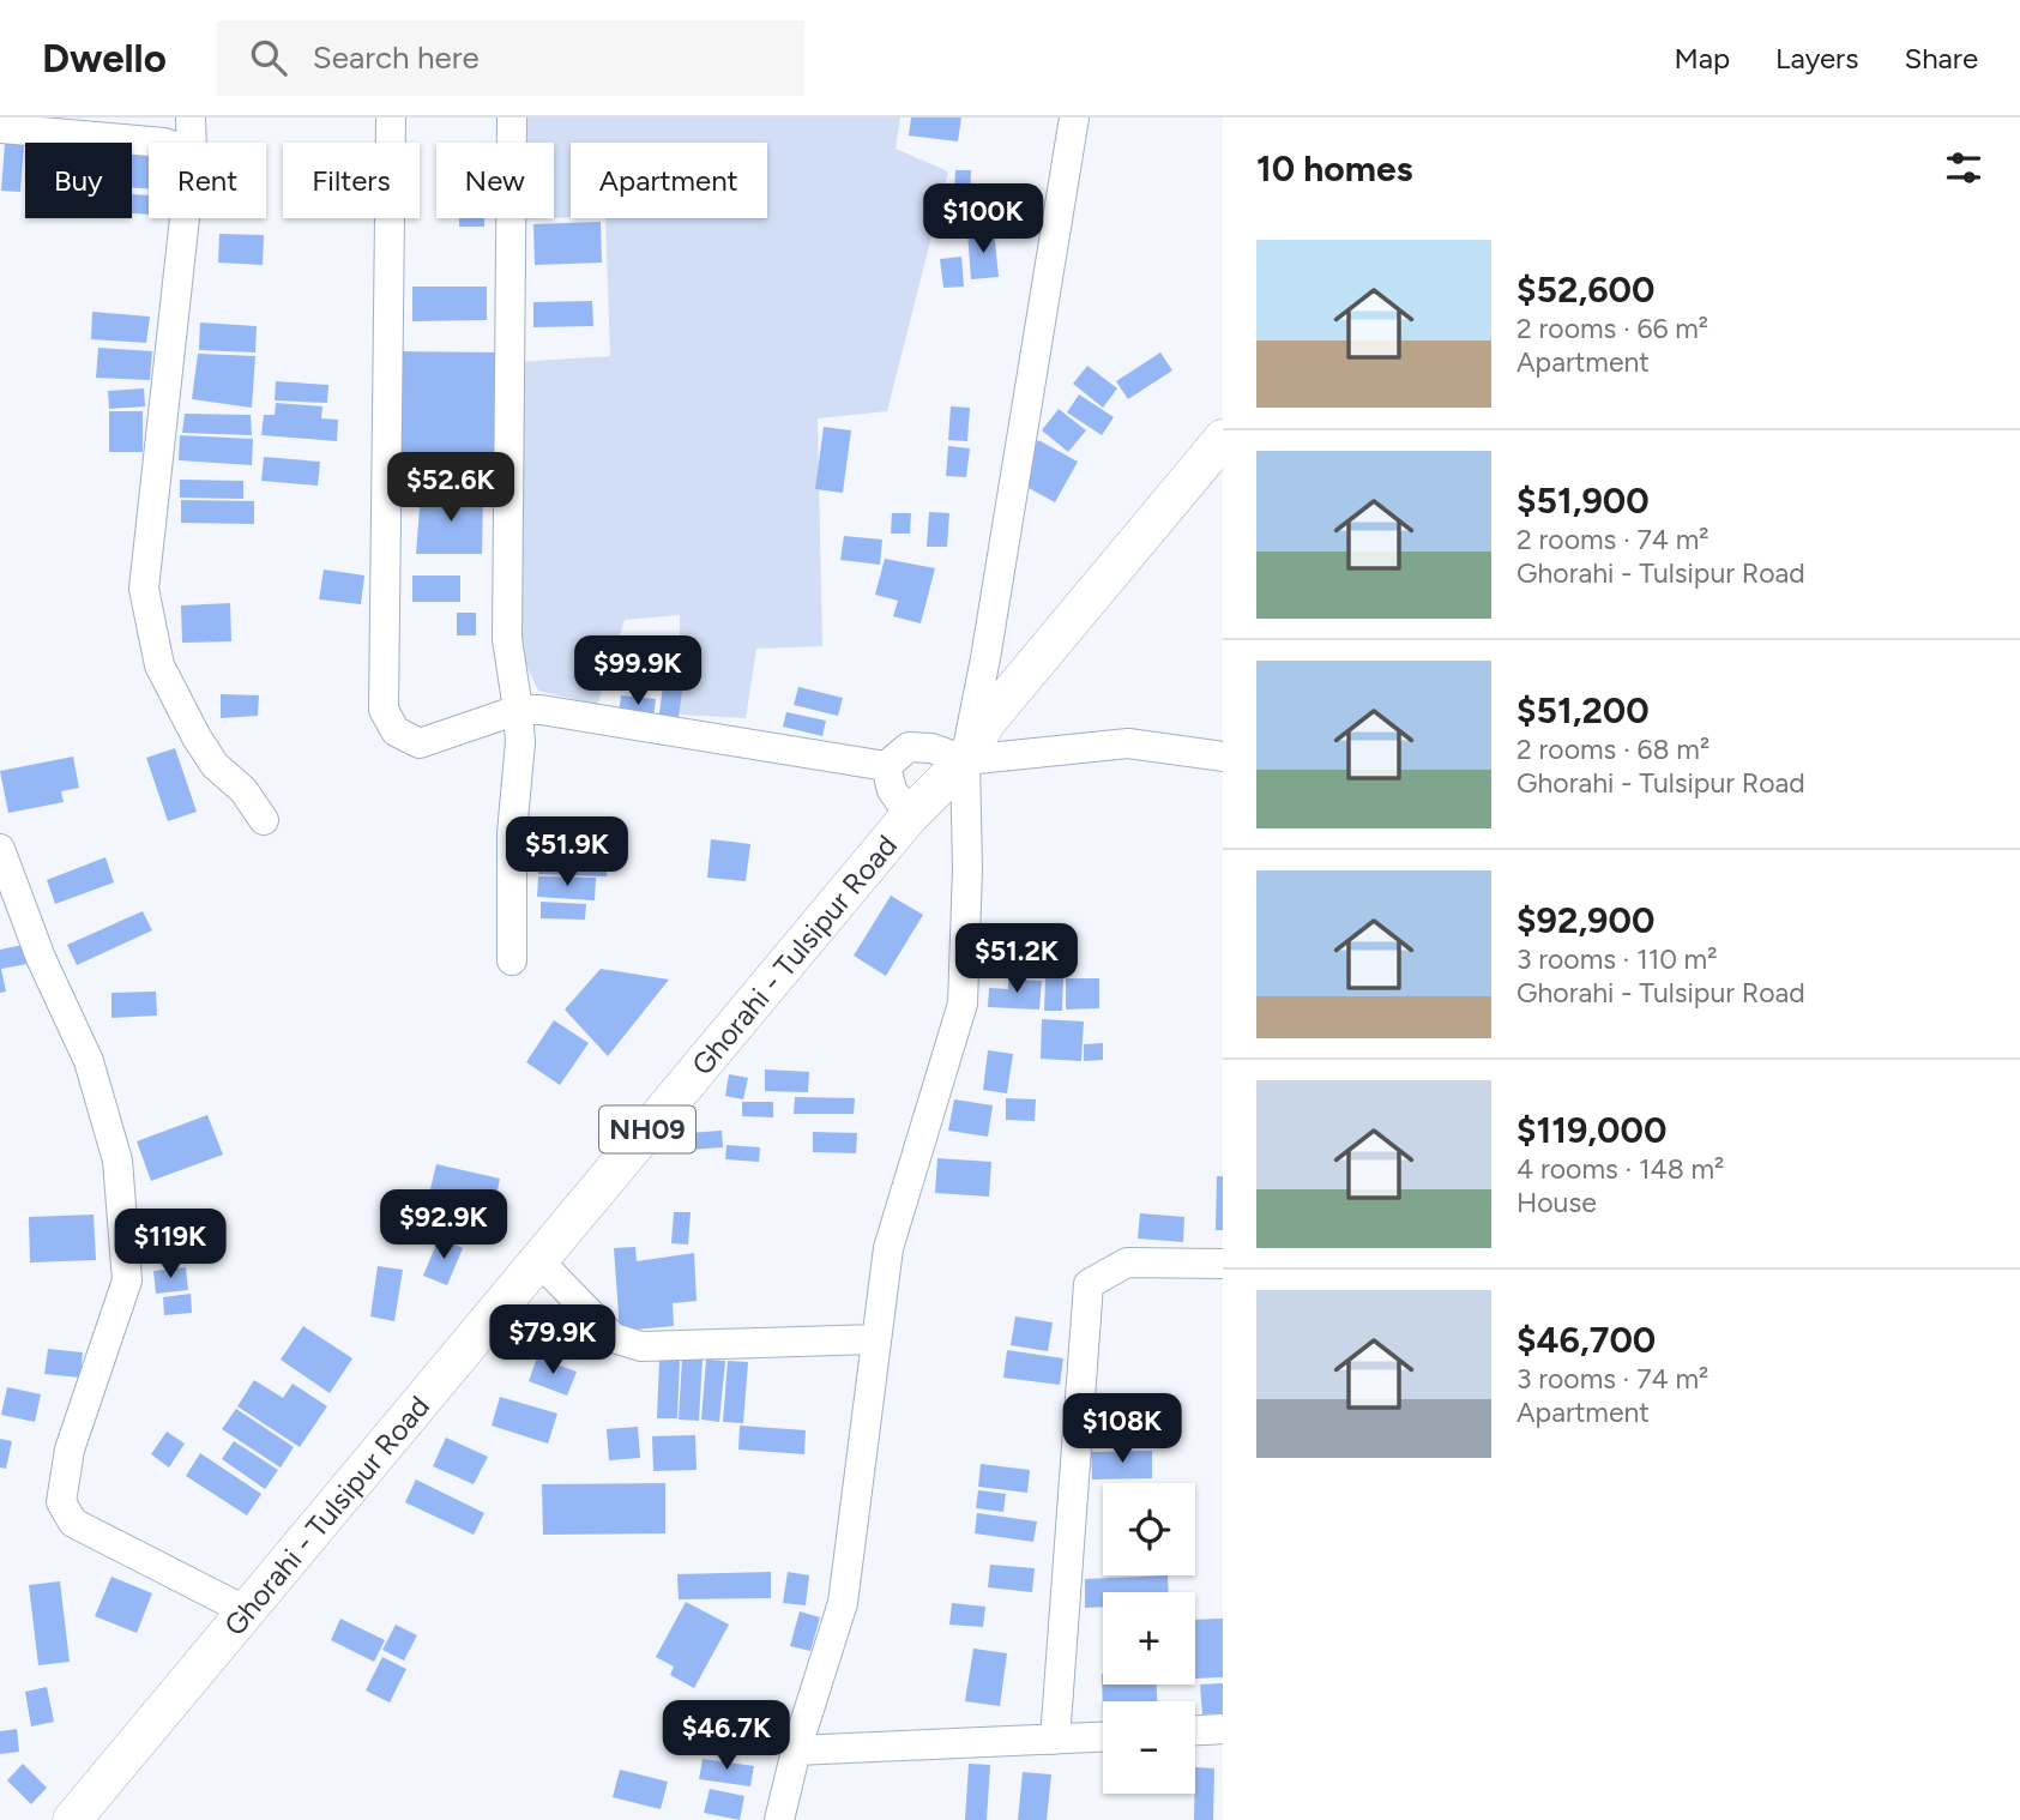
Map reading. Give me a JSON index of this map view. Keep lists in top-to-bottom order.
{
  "streets": {
    "main road": ["Ghorahi - Tulsipur Road", "NH09"]
  },
  "page": {
    "header": "Dwello",
    "search": "Search here",
    "nav": ["Map", "Layers", "Share"],
    "heading": "10 homes",
    "chip": [
      "Buy",
      "Rent",
      "Filters",
      "New",
      "Apartment"
    ],
    "price": [
      "$100K",
      "$52.6K",
      "$99.9K",
      "$51.9K",
      "$51.2K",
      "$92.9K",
      "$119K",
      "$79.9K",
      "$108K",
      "$46.7K"
    ],
    "list": [
      {
        "name": "$52,600",
        "note": "2 rooms · 66 m² · Apartment"
      },
      {
        "name": "$51,900",
        "note": "2 rooms · 74 m² · Ghorahi - Tulsipur Road"
      },
      {
        "name": "$51,200",
        "note": "2 rooms · 68 m² · Ghorahi - Tulsipur Road"
      },
      {
        "name": "$92,900",
        "note": "3 rooms · 110 m² · Ghorahi - Tulsipur Road"
      },
      {
        "name": "$119,000",
        "note": "4 rooms · 148 m² · House"
      },
      {
        "name": "$46,700",
        "note": "3 rooms · 74 m² · Apartment"
      }
    ],
    "map_buttons": ["+", "−"]
  }
}
